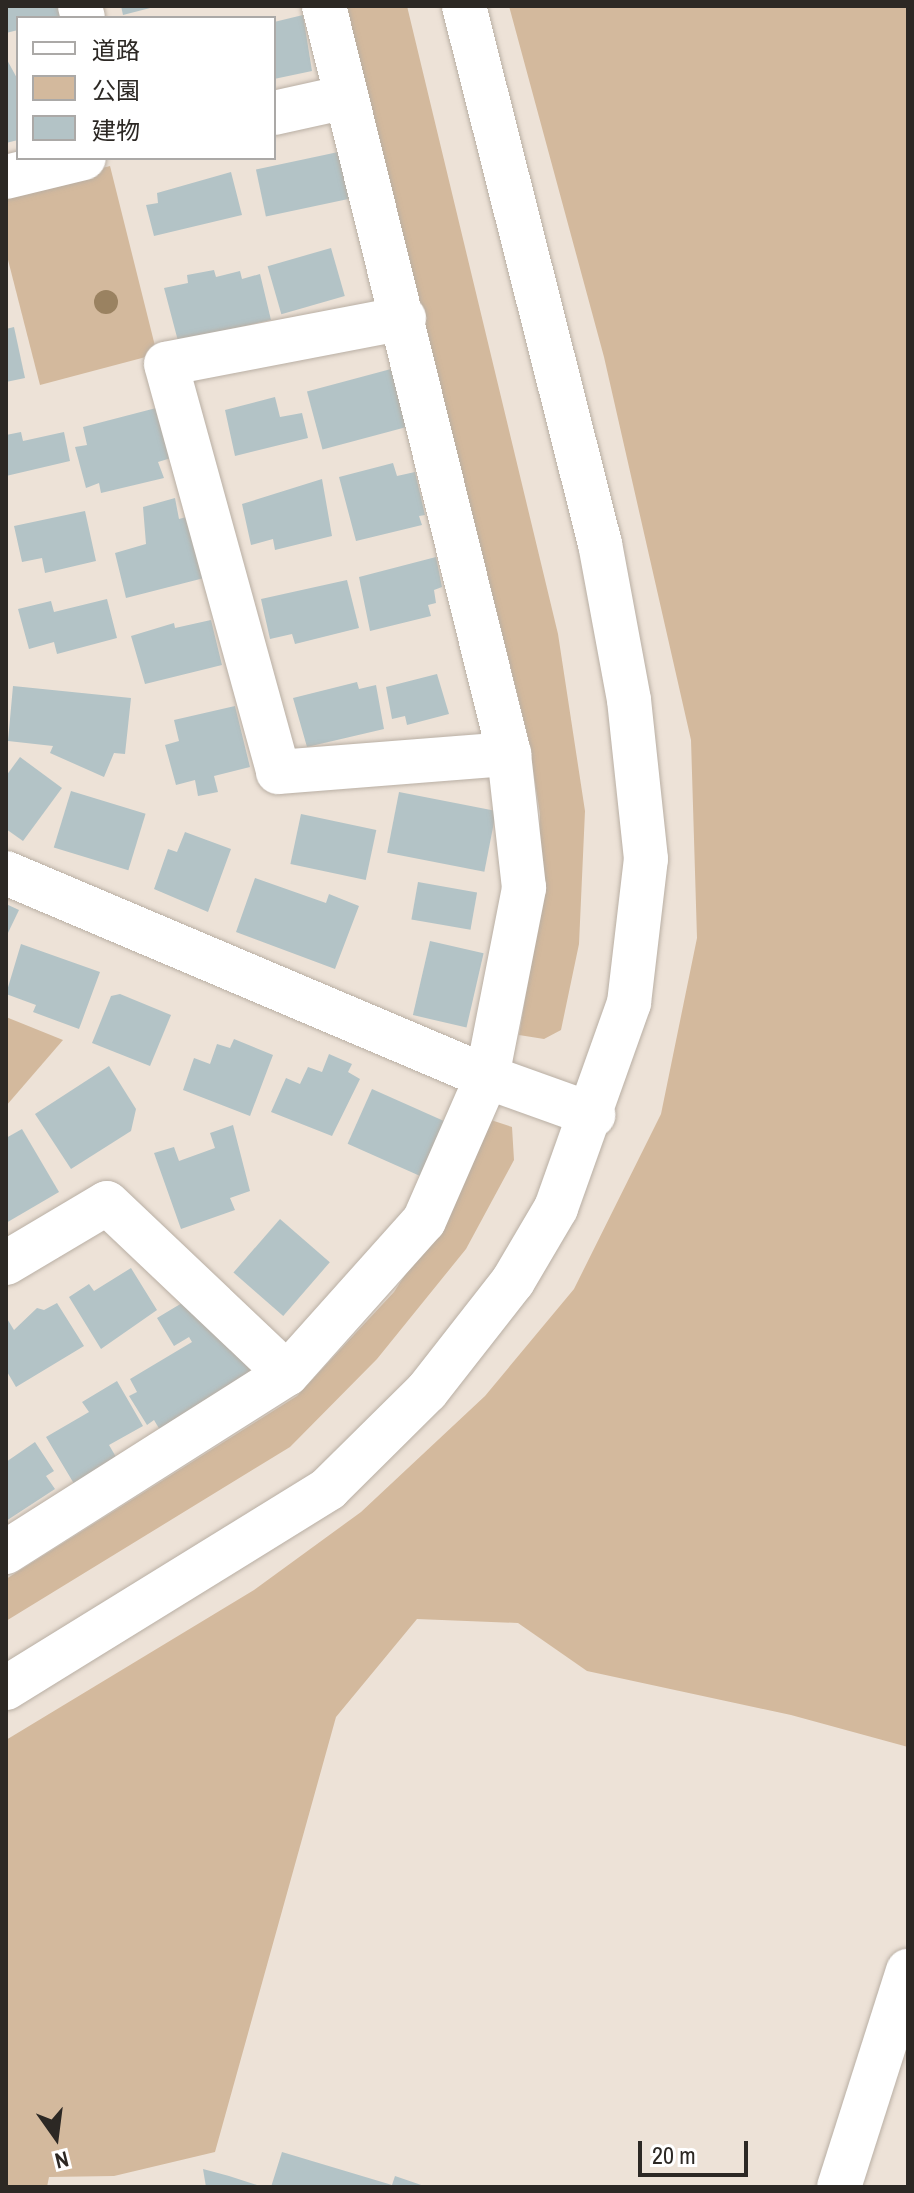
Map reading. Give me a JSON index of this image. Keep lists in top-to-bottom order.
{
  "legend": ["道路", "公園", "建物"],
  "scale_bar": "20 m",
  "north": "bottom"
}
